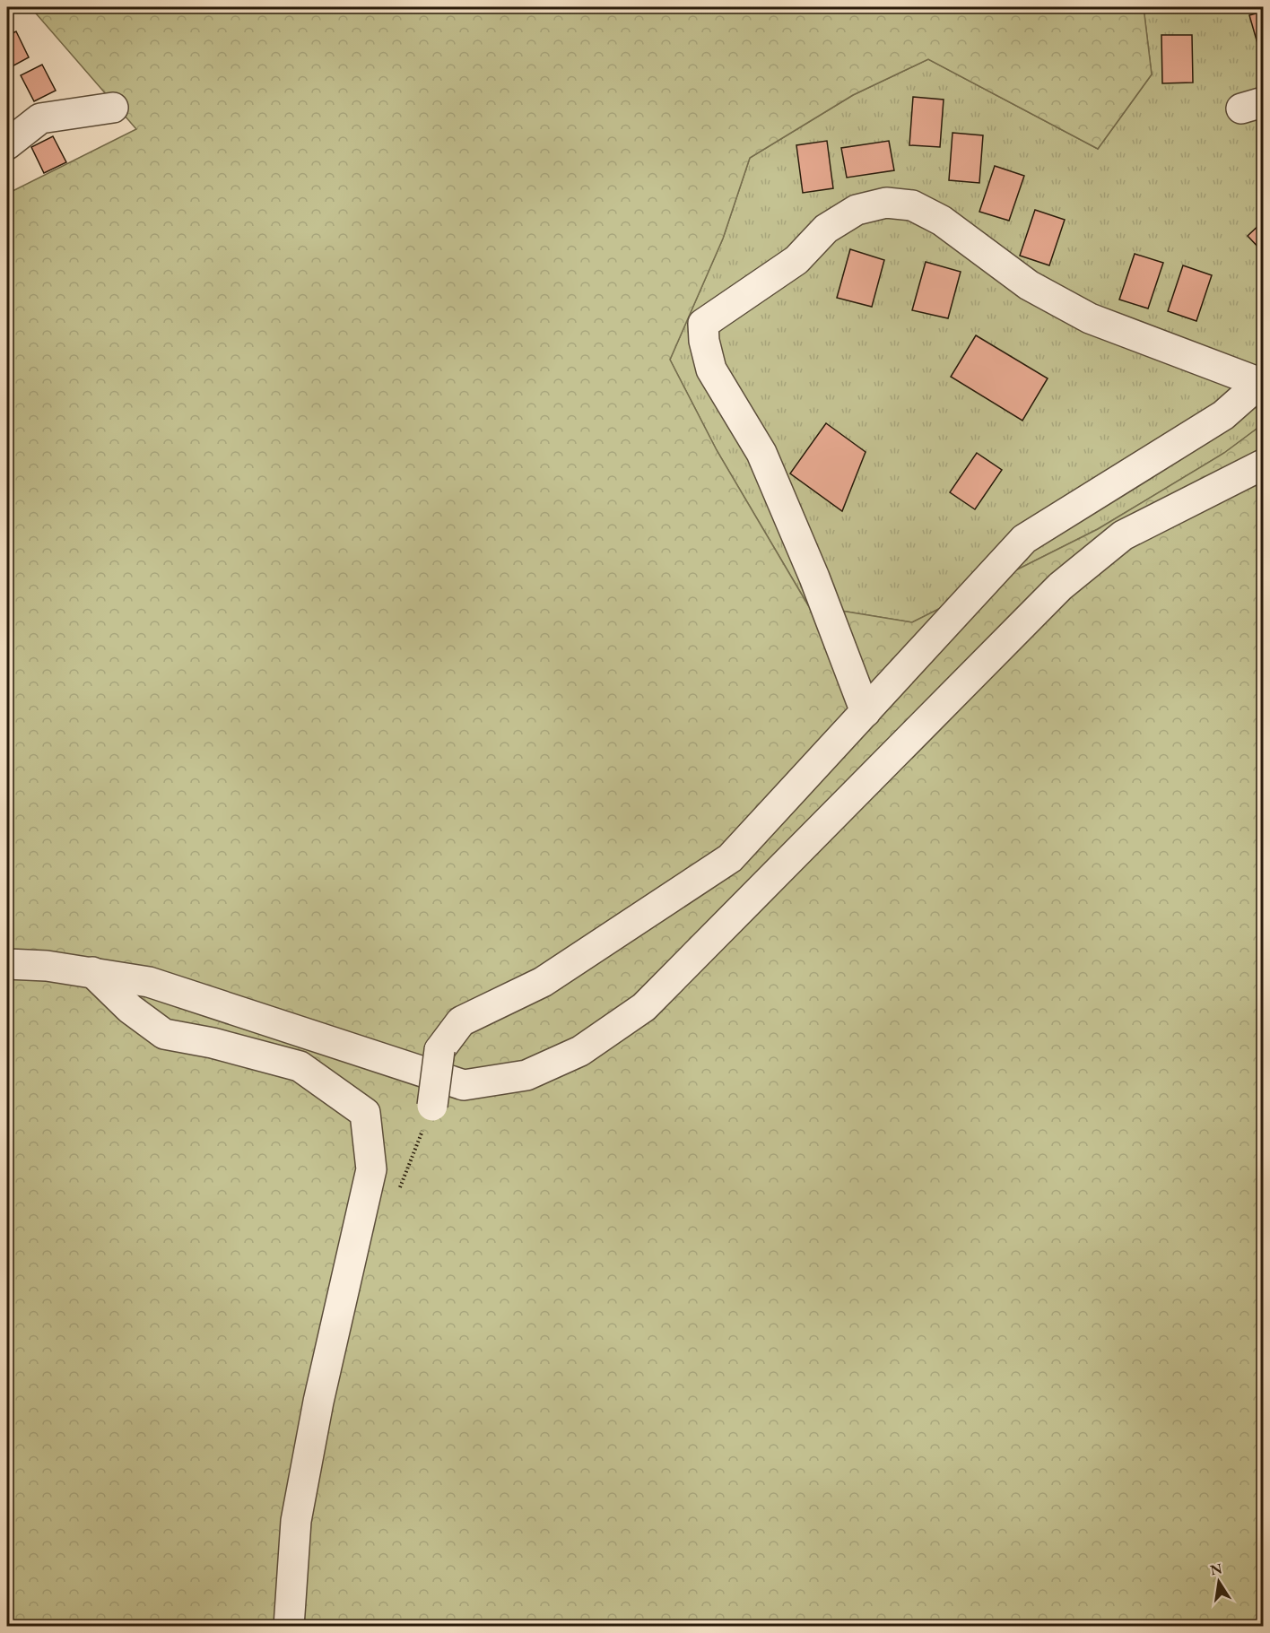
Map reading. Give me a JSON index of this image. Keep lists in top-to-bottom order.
{
  "north": "top"
}
